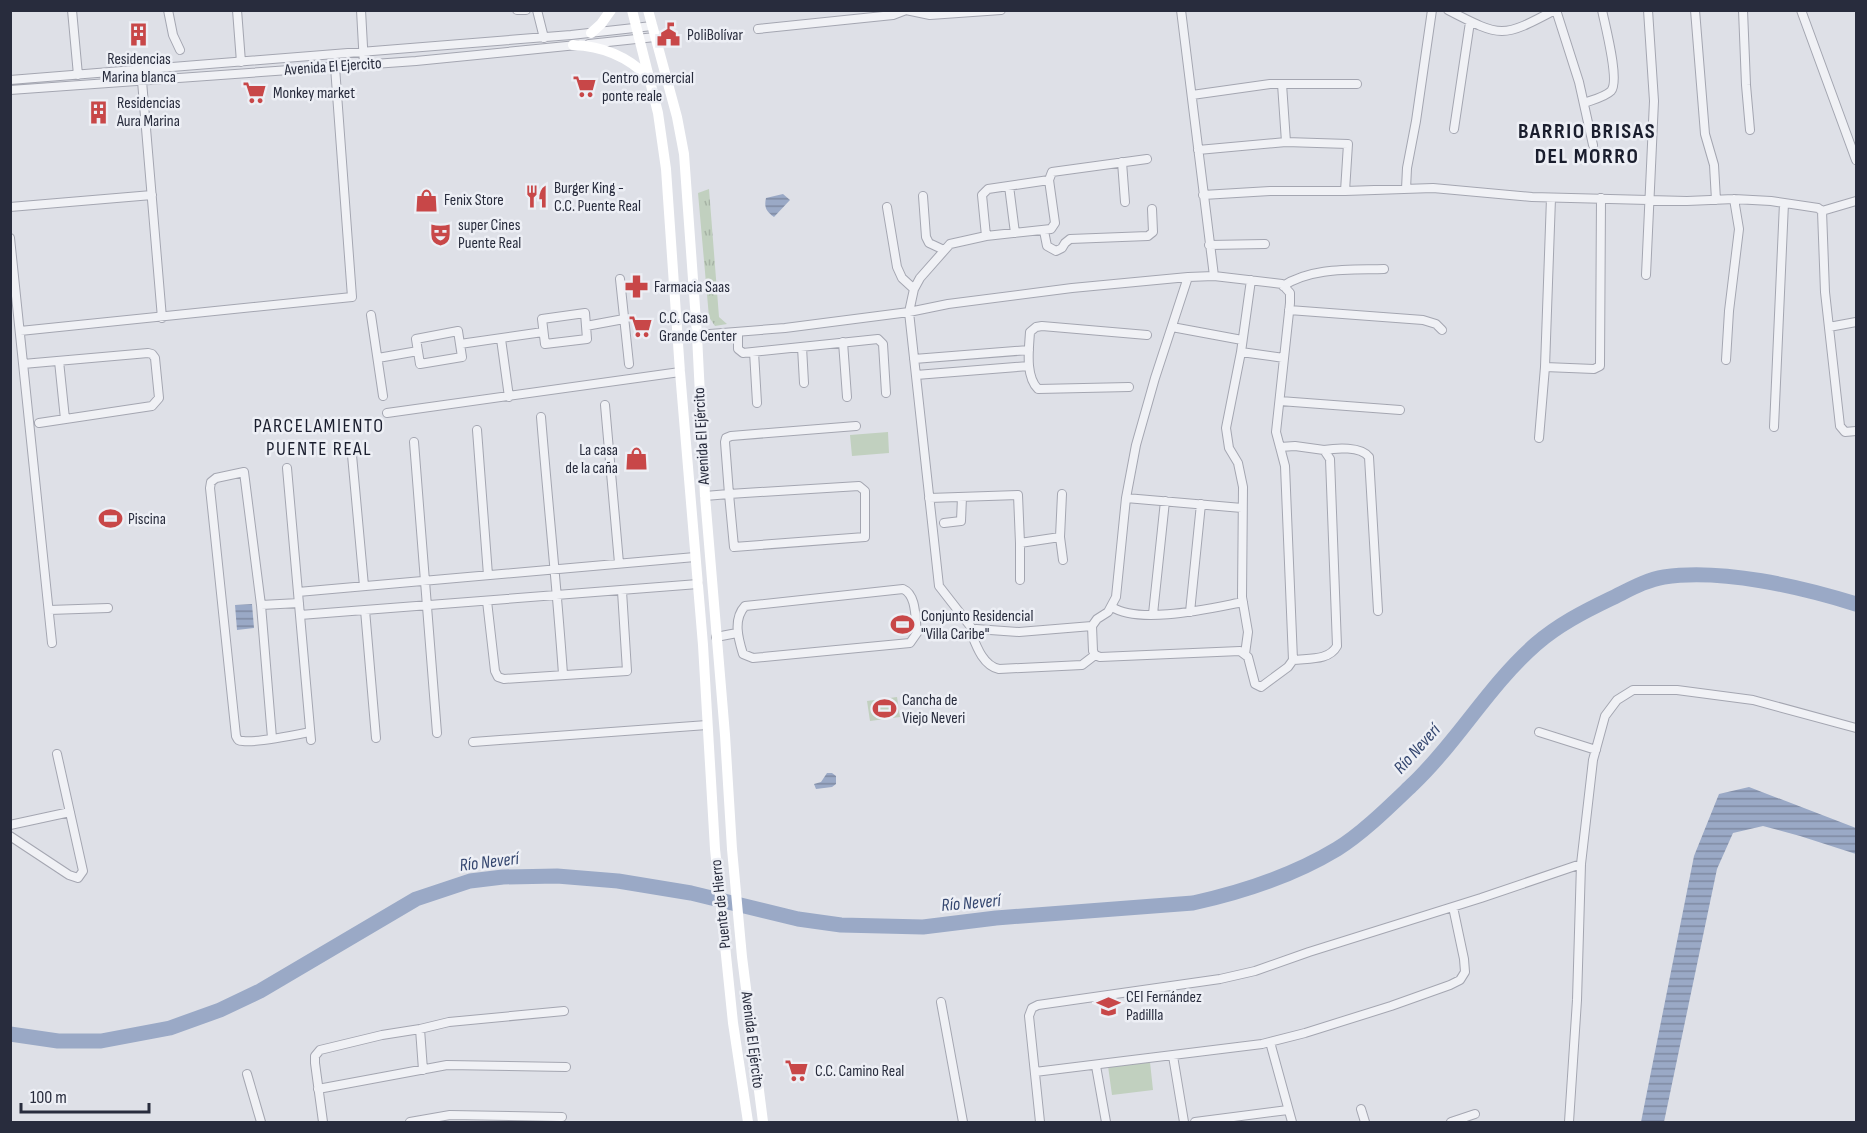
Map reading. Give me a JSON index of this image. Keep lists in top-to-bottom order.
{
  "streets": {
    "street": ["Avenida El Ejercito", "Avenida El Ejército", "Puente de Hierro"]
  },
  "crossings": [
    ["Avenida El Ejercito", "Avenida El Ejército"],
    ["Avenida El Ejército", "Puente de Hierro"]
  ],
  "districts": ["BARRIO BRISAS DEL MORRO", "PARCELAMIENTO PUENTE REAL"],
  "water": ["Río Neverí"],
  "places": {
    "building": ["Residencias Marina blanca", "Residencias Aura Marina"],
    "public building": ["PoliBolívar"],
    "supermarket": [
      "Centro comercial ponte reale",
      "Monkey market",
      "C.C. Casa Grande Center",
      "C.C. Camino Real"
    ],
    "restaurant": ["Burger King - C.C. Puente Real"],
    "shop": ["Fenix Store", "La casa de la caña"],
    "theatre": ["super Cines Puente Real"],
    "pharmacy": ["Farmacia Saas"],
    "sports": ["Piscina", "Conjunto Residencial \"Villa Caribe\"", "Cancha de Viejo Neveri"],
    "school or university": ["CEI Fernández Padillla"]
  },
  "scale_bar": "100 m"
}
